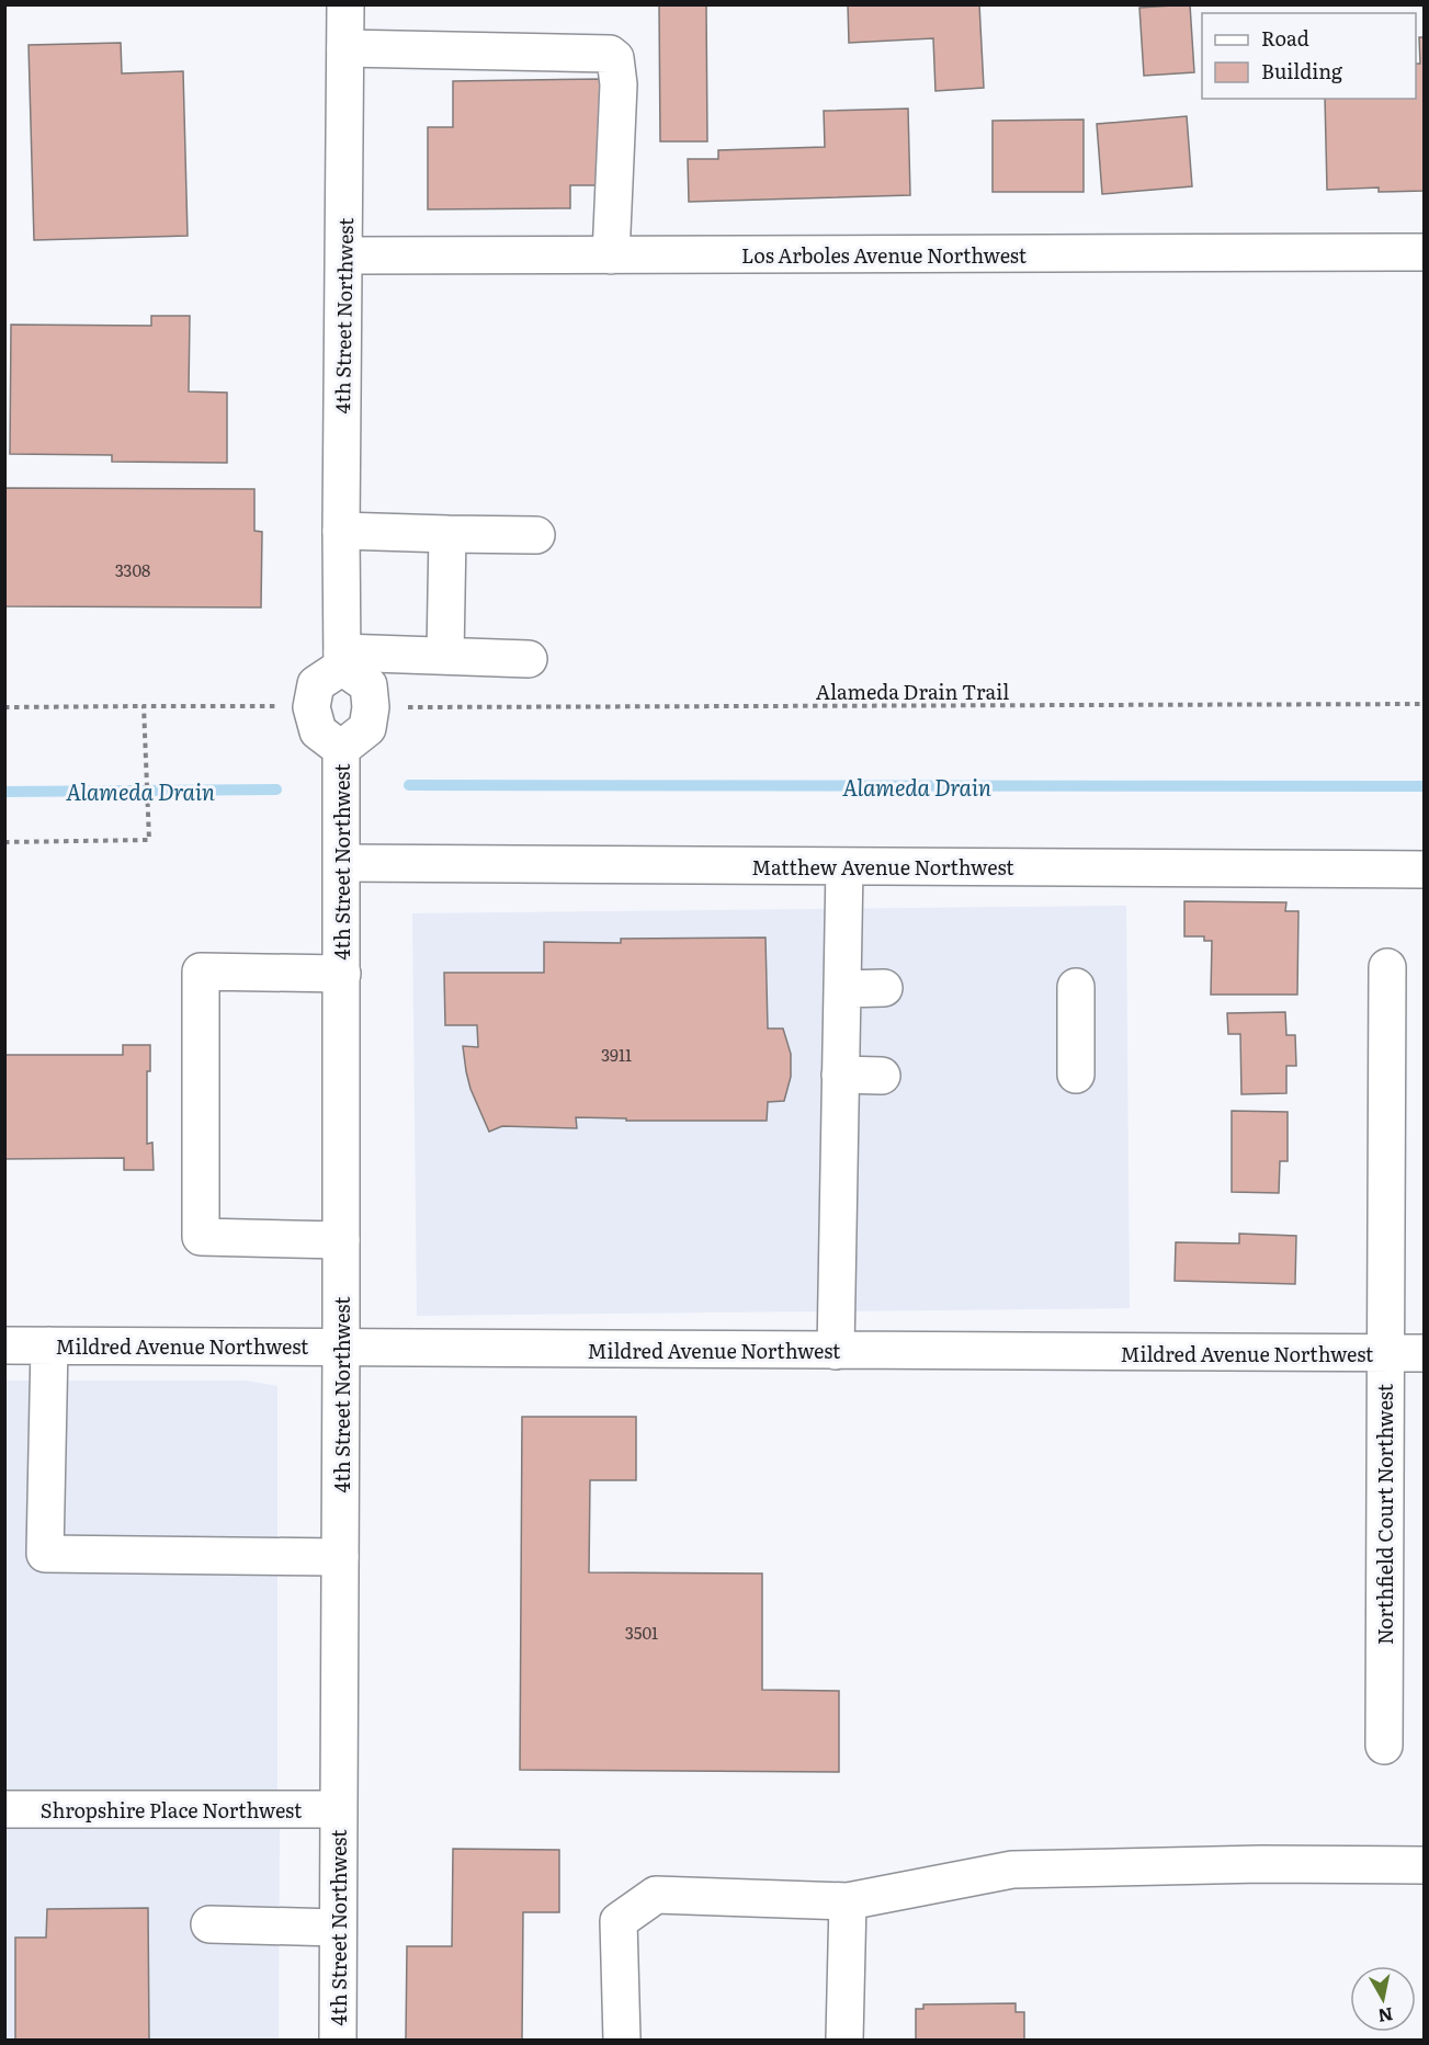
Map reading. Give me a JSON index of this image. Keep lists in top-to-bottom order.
{
  "streets": {
    "street": [
      "Los Arboles Avenue Northwest",
      "4th Street Northwest",
      "Matthew Avenue Northwest",
      "Mildred Avenue Northwest",
      "Northfield Court Northwest",
      "Shropshire Place Northwest"
    ],
    "path": ["Alameda Drain Trail"]
  },
  "crossings": [
    ["Los Arboles Avenue Northwest", "4th Street Northwest"],
    ["4th Street Northwest", "Matthew Avenue Northwest"],
    ["4th Street Northwest", "Mildred Avenue Northwest"],
    ["4th Street Northwest", "Shropshire Place Northwest"],
    ["Mildred Avenue Northwest", "Northfield Court Northwest"]
  ],
  "water": ["Alameda Drain"],
  "house_numbers": ["3308", "3911", "3501"],
  "legend": ["Road", "Building"],
  "north": "bottom"
}
